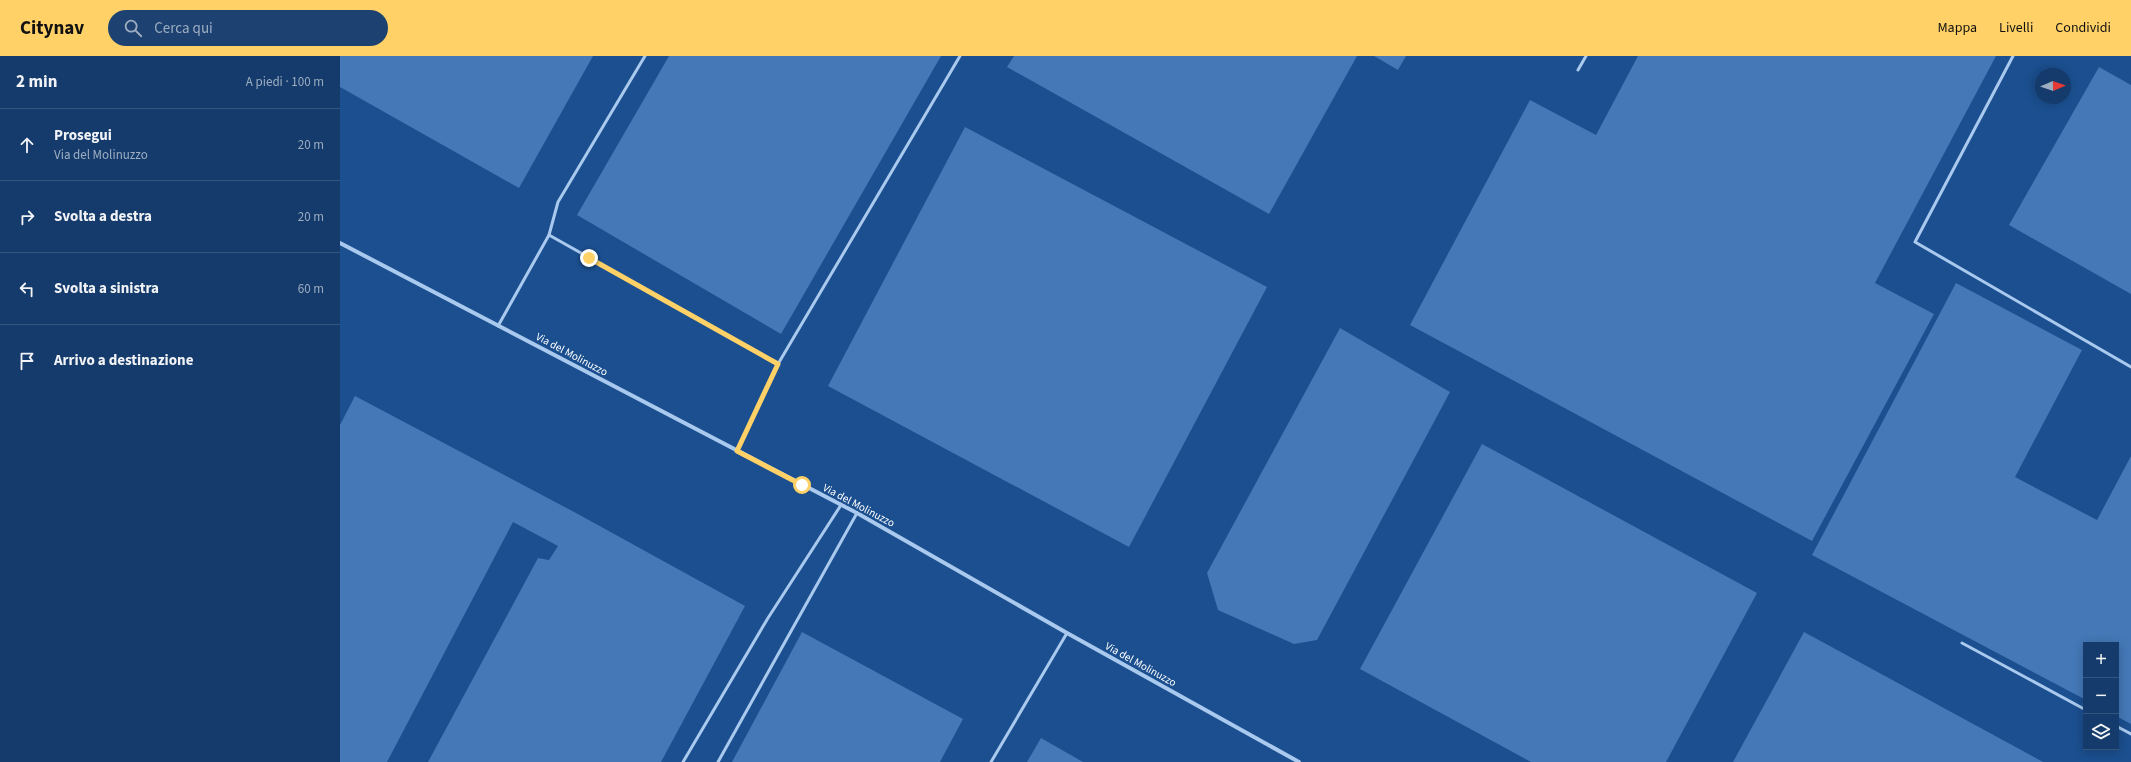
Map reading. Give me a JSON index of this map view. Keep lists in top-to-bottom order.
{
  "streets": {
    "street": ["Via del Molinuzzo"]
  },
  "north": "right",
  "page": {
    "header": "Citynav",
    "search": "Cerca qui",
    "nav": ["Mappa", "Livelli", "Condividi"],
    "heading": ["2 min", "A piedi · 100 m"],
    "list": [
      ["Prosegui", "Via del Molinuzzo", "20 m"],
      ["Svolta a destra", "20 m"],
      ["Svolta a sinistra", "60 m"],
      "Arrivo a destinazione"
    ],
    "map_buttons": ["+", "−"]
  }
}
